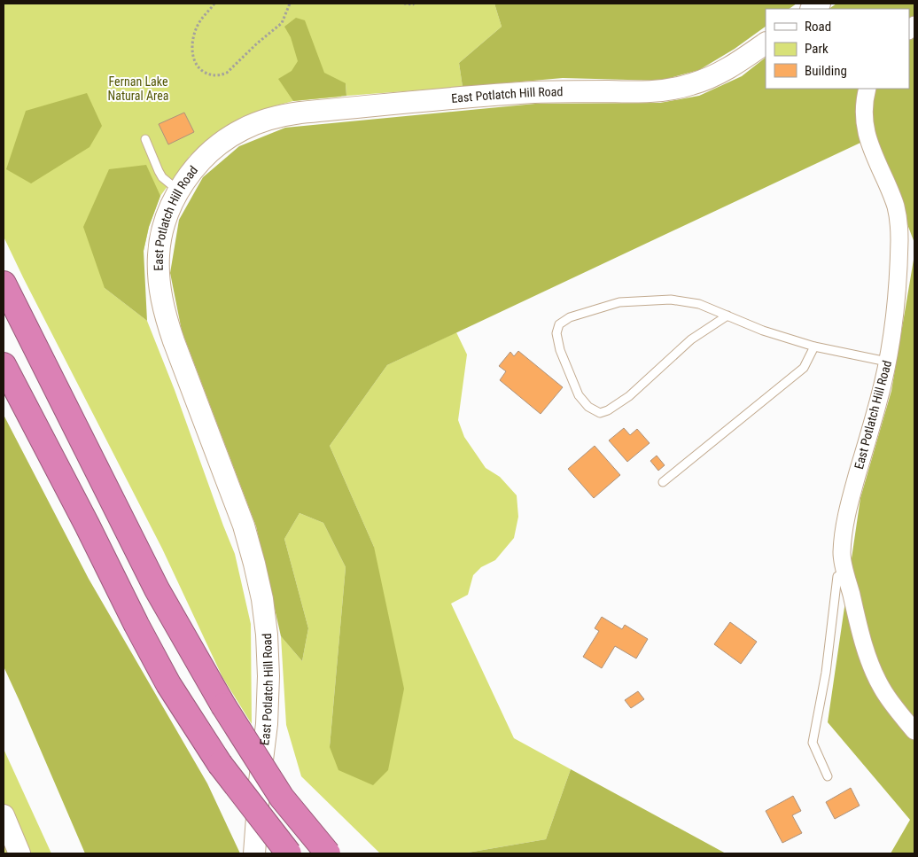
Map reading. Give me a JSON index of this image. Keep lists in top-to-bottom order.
{
  "streets": {
    "street": ["East Potlatch Hill Road"]
  },
  "parks": ["Fernan Lake Natural Area"],
  "legend": ["Road", "Park", "Building"]
}
